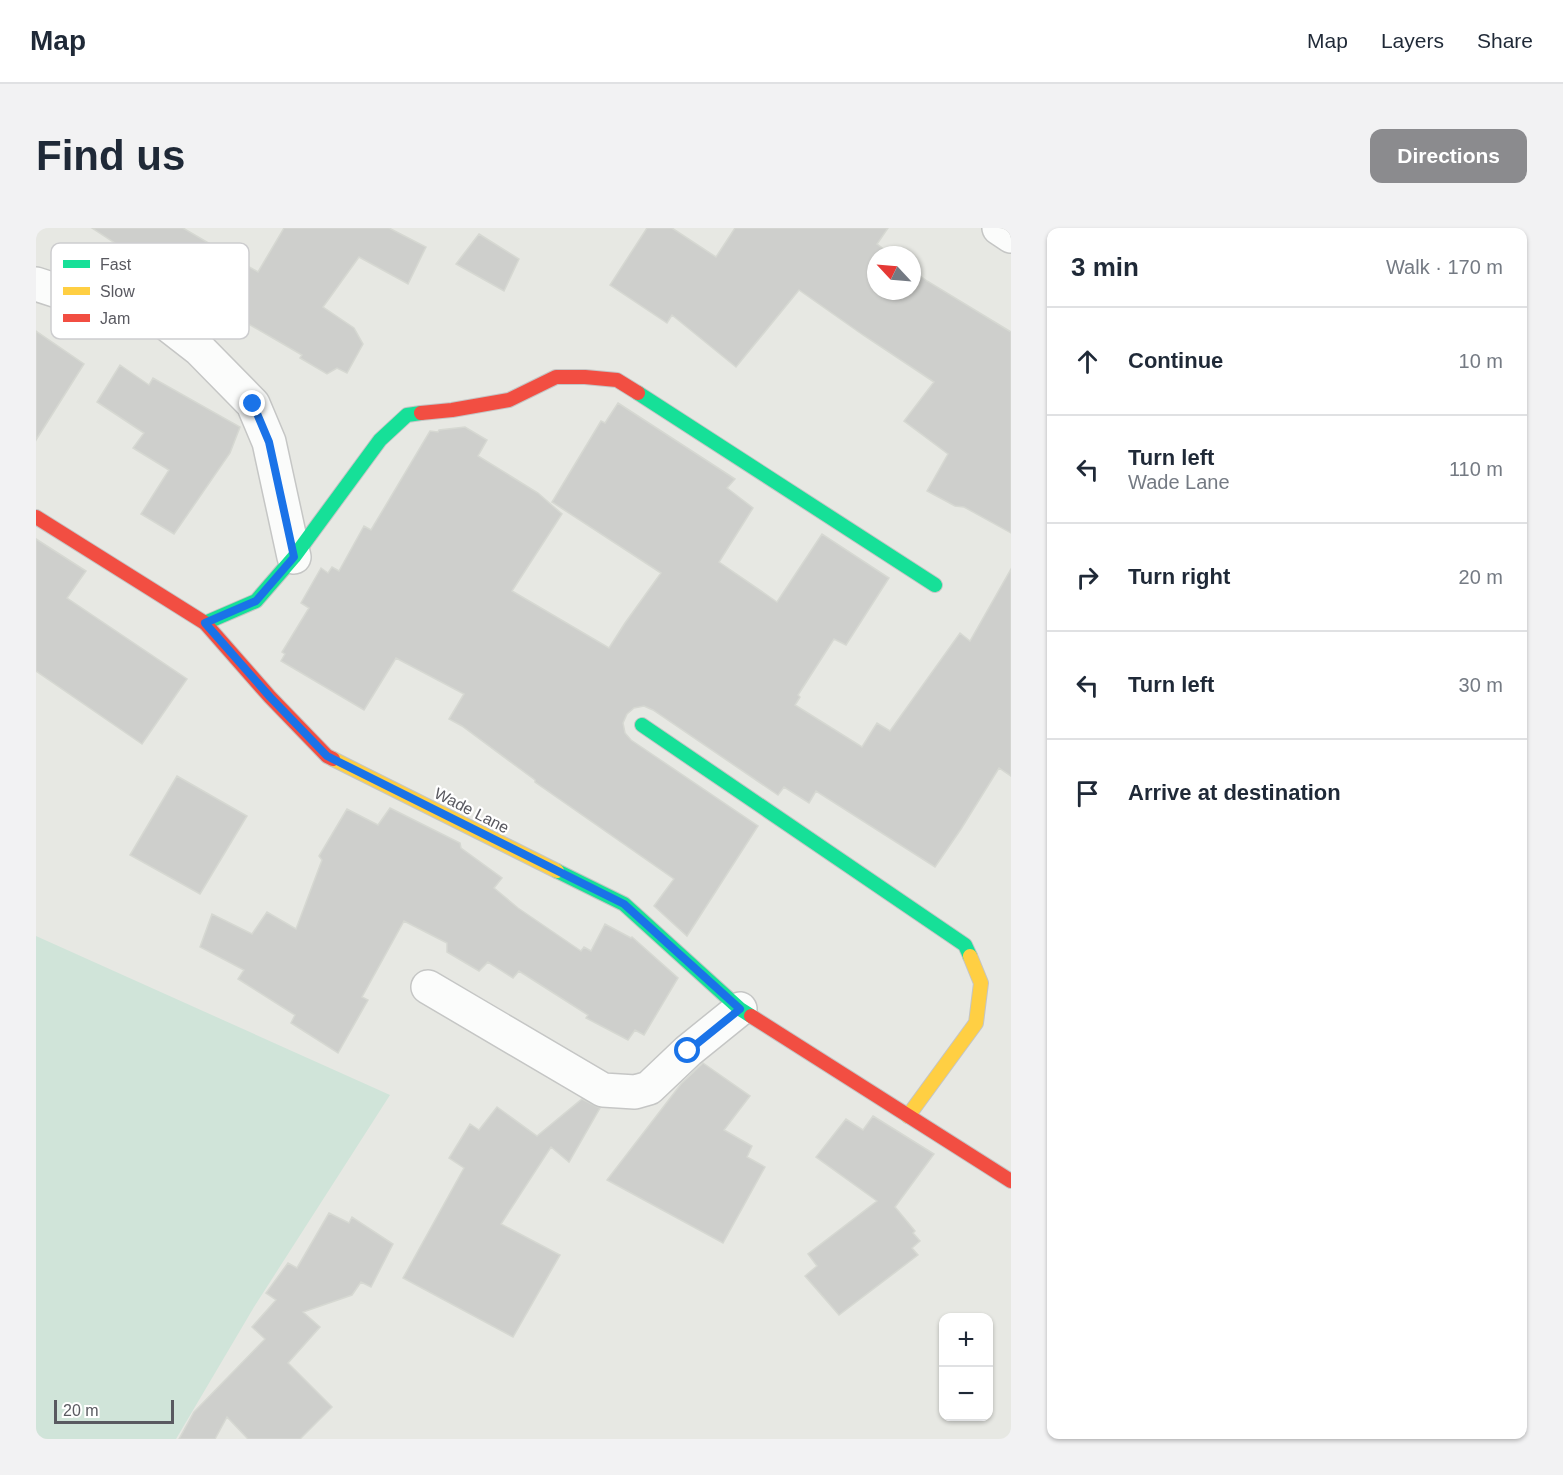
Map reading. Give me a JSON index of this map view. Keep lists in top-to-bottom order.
{
  "streets": {
    "street": ["Wade Lane"]
  },
  "legend": ["Fast", "Slow", "Jam"],
  "scale_bar": "20 m",
  "north": "top left",
  "page": {
    "header": "Map",
    "nav": ["Map", "Layers", "Share"],
    "buttons": "Directions",
    "title": "Find us",
    "heading": ["3 min", "Walk · 170 m"],
    "list": [
      ["Continue", "10 m"],
      ["Turn left", "Wade Lane", "110 m"],
      ["Turn right", "20 m"],
      ["Turn left", "30 m"],
      "Arrive at destination"
    ],
    "map_buttons": ["+", "−"],
    "scale": "20 m"
  }
}
